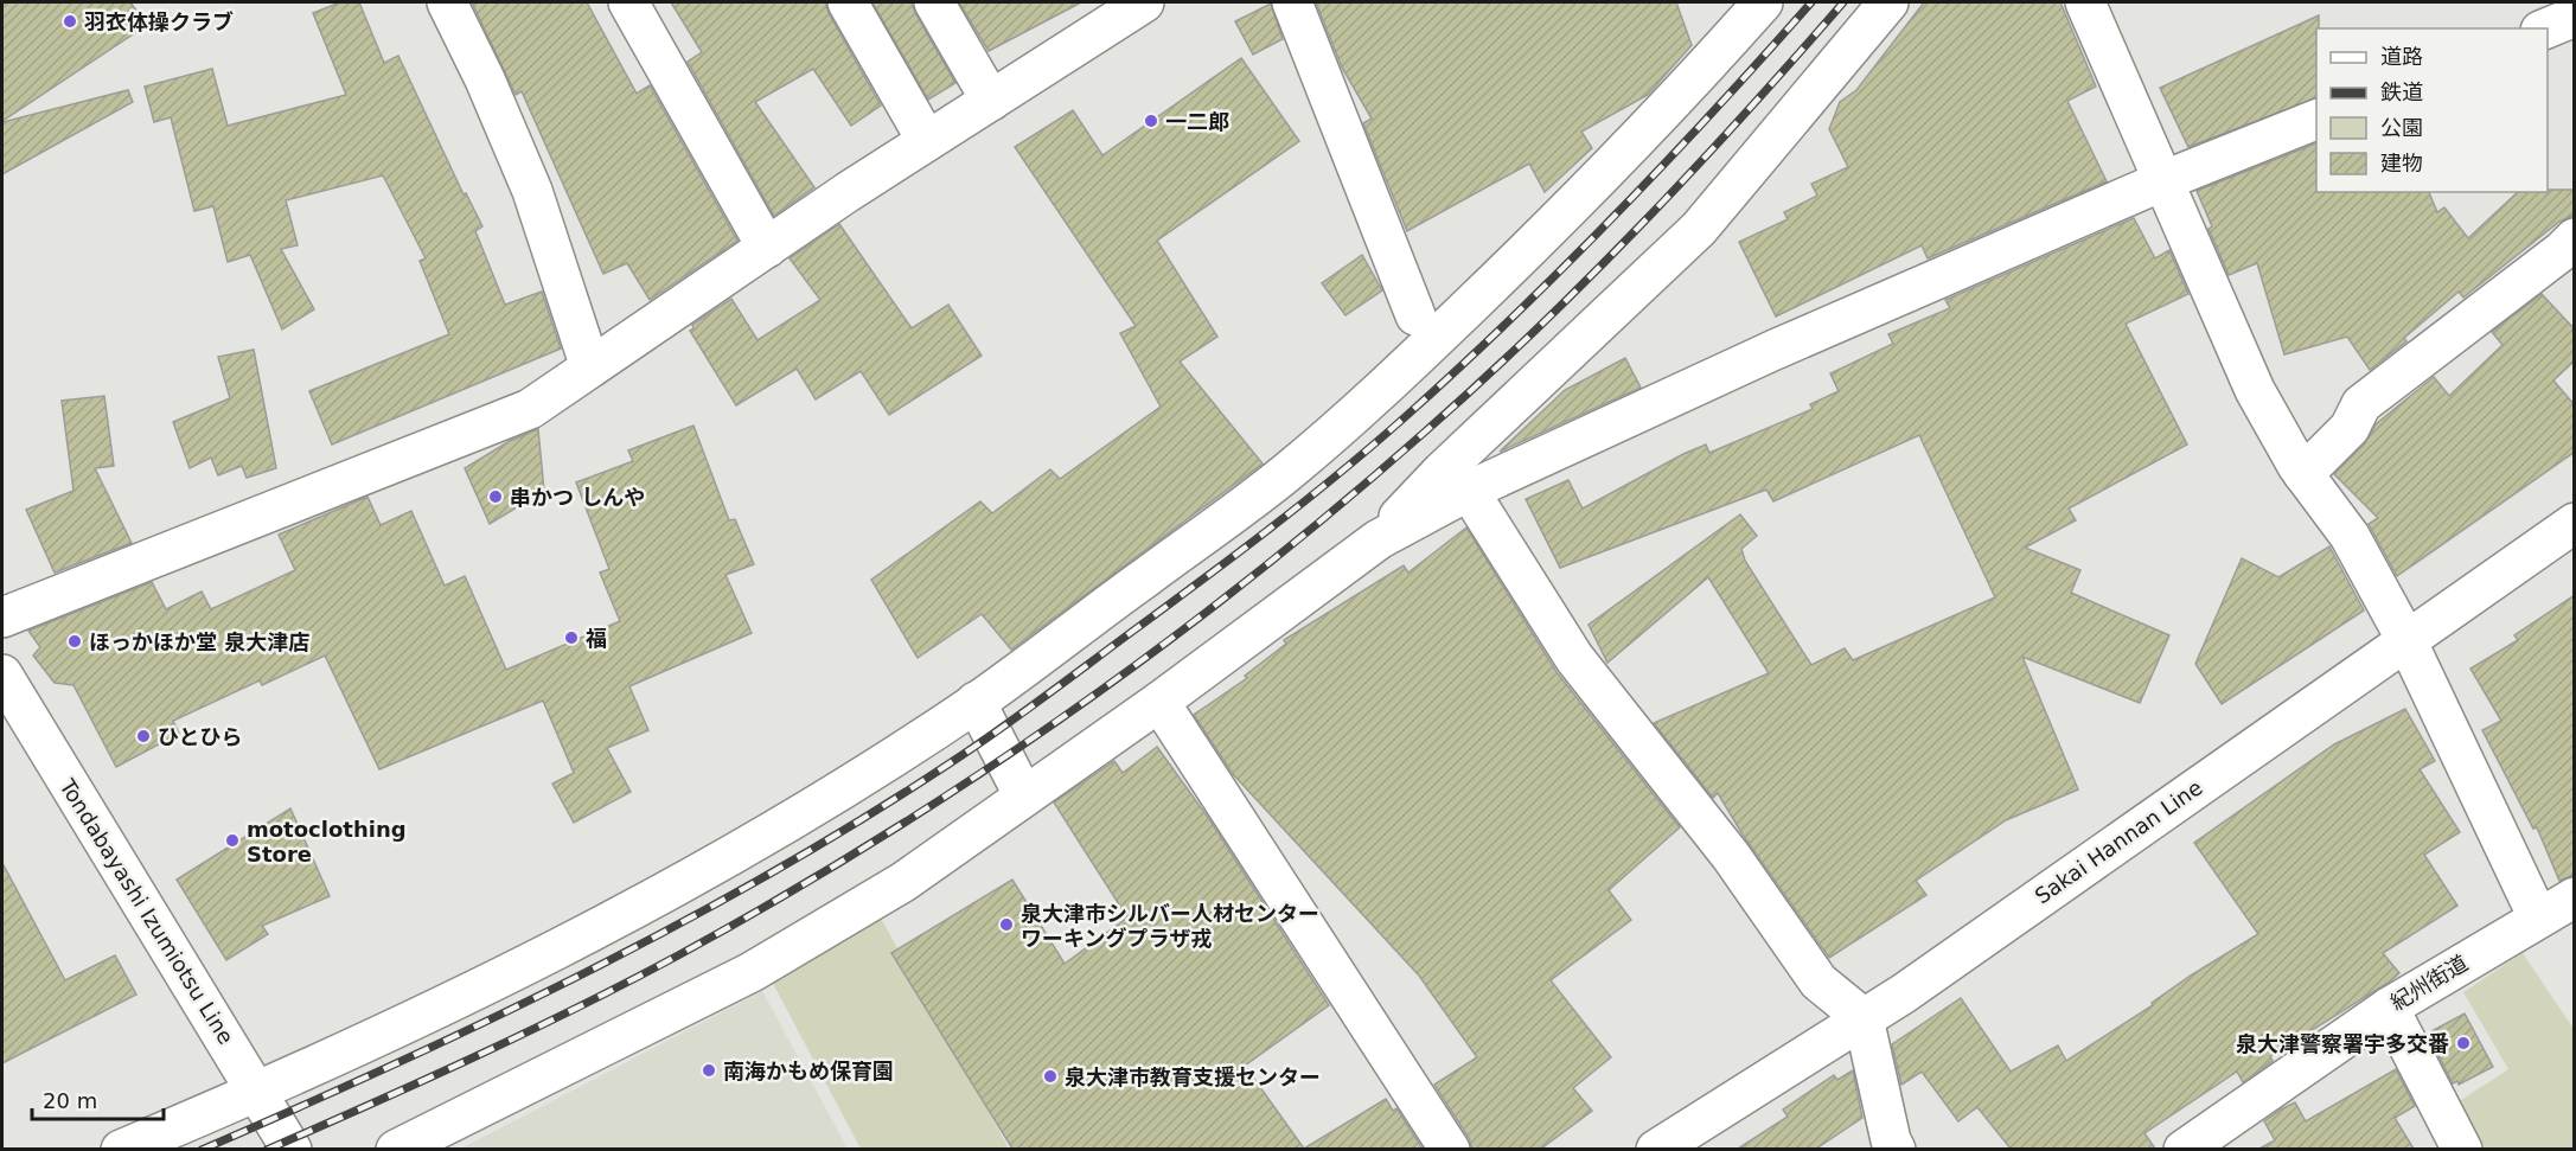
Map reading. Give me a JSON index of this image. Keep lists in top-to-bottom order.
{
  "streets": {
    "street": ["Sakai Hannan Line", "Tondabayashi Izumiotsu Line", "紀州街道"]
  },
  "places": [
    "羽衣体操クラブ",
    "一二郎",
    "串かつ しんや",
    "福",
    "ほっかほか堂 泉大津店",
    "ひとひら",
    "motoclothing Store",
    "泉大津市シルバー人材センター ワーキングプラザ戎",
    "泉大津警察署宇多交番",
    "南海かもめ保育園",
    "泉大津市教育支援センター"
  ],
  "legend": [
    "道路",
    "鉄道",
    "公園",
    "建物"
  ],
  "scale_bar": "20 m"
}
